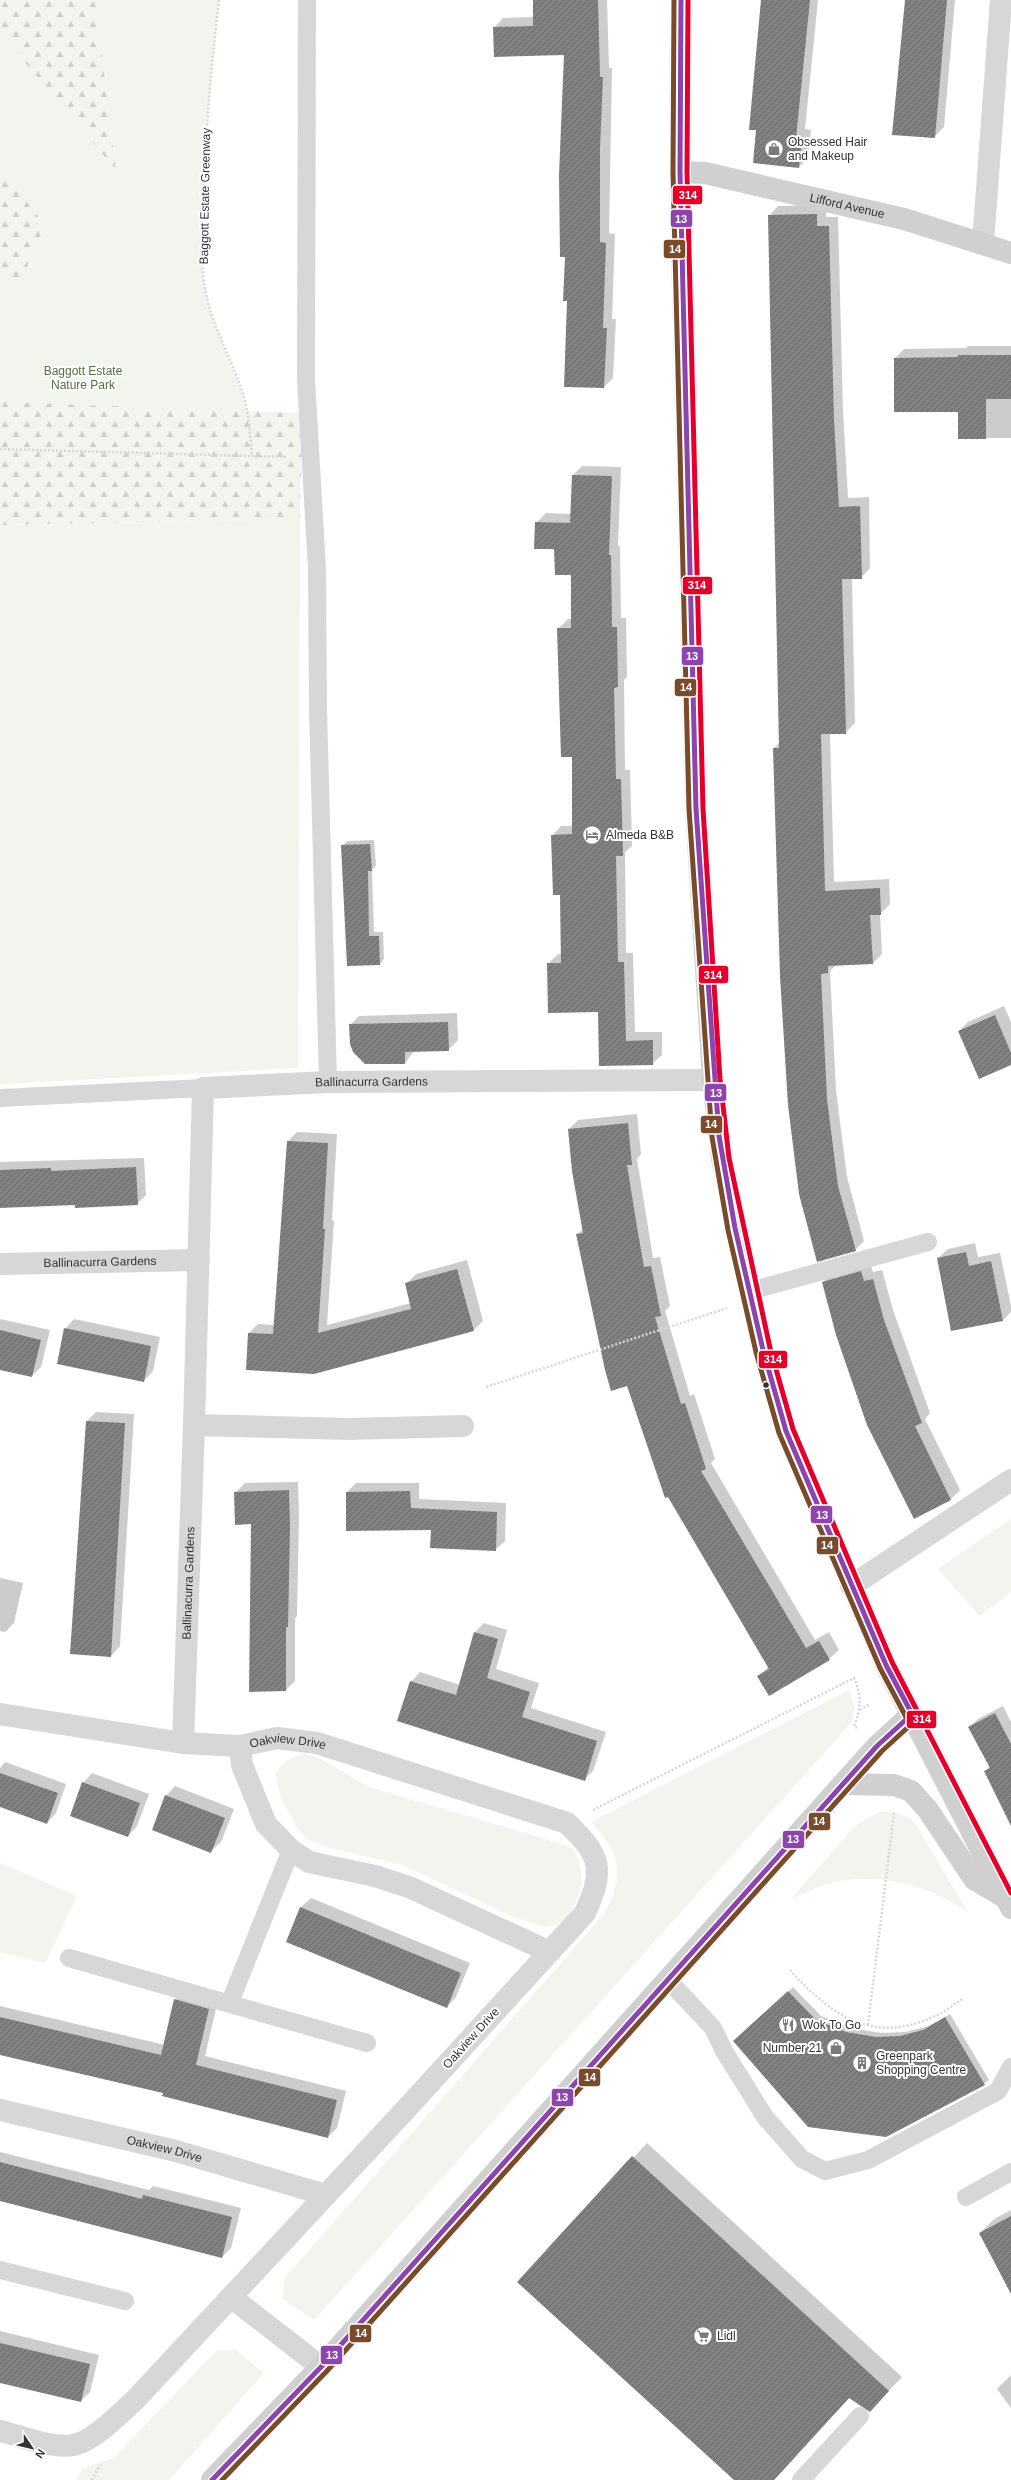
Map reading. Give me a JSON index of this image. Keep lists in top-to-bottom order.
{
  "streets": {
    "main road": ["Lifford Avenue"],
    "street": ["Ballinacurra Gardens", "Oakview Drive"],
    "path": ["Baggott Estate Greenway"]
  },
  "parks": ["Baggott Estate Nature Park"],
  "places": {
    "shop": ["Obsessed Hair and Makeup", "Number 21"],
    "hotel": ["Almeda B&B"],
    "restaurant": ["Wok To Go"],
    "building": ["Greenpark Shopping Centre"],
    "supermarket": ["Lidl"]
  },
  "lines": ["transit line 13", "transit line 14", "transit line 314"],
  "north": "bottom right"
}
